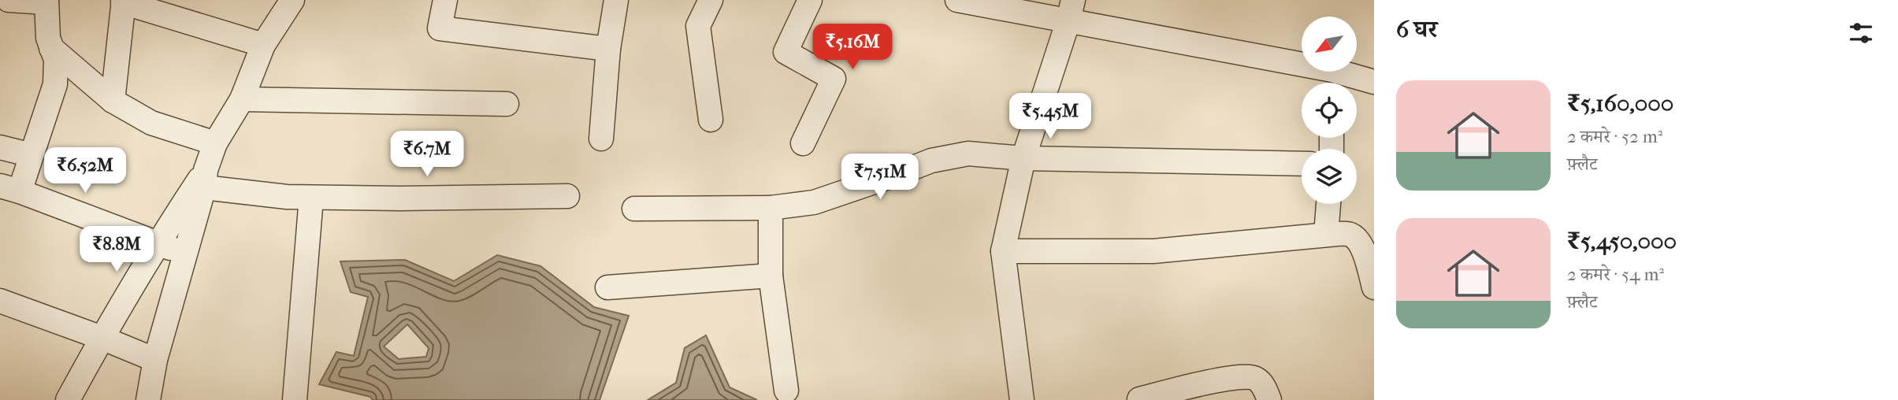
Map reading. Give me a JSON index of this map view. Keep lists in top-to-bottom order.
{
  "north": "bottom left",
  "page": {
    "heading": "6 घर",
    "price": [
      "₹5.16M",
      "₹5.45M",
      "₹6.7M",
      "₹6.52M",
      "₹7.51M",
      "₹8.8M"
    ],
    "list": [
      {
        "name": "₹5,160,000",
        "note": "2 कमरे · 52 m² · फ़्लैट"
      },
      {
        "name": "₹5,450,000",
        "note": "2 कमरे · 54 m² · फ़्लैट"
      }
    ]
  }
}
